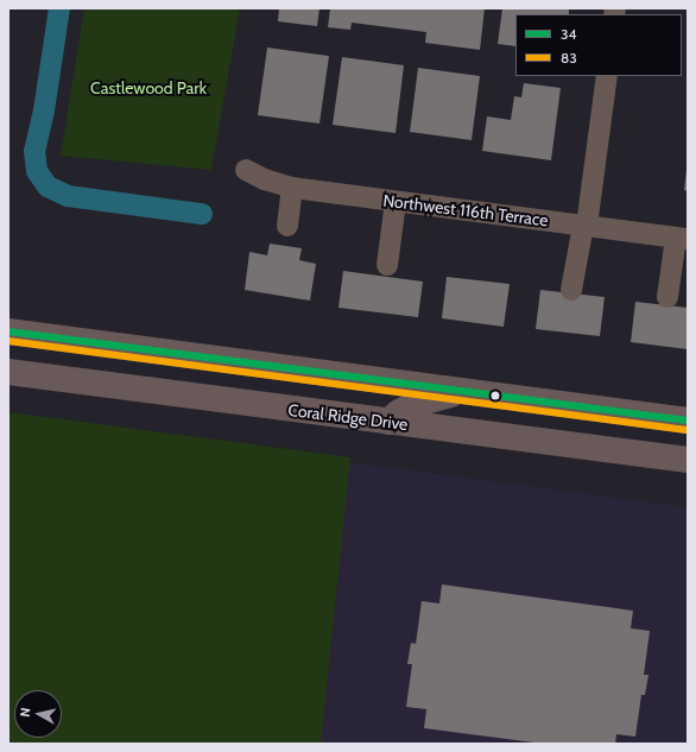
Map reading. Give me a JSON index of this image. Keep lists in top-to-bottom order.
{
  "streets": {
    "main road": ["Coral Ridge Drive"],
    "street": ["Northwest 116th Terrace"]
  },
  "parks": ["Castlewood Park"],
  "lines": ["transit line 34", "transit line 83"],
  "legend": ["34", "83"],
  "north": "left"
}
